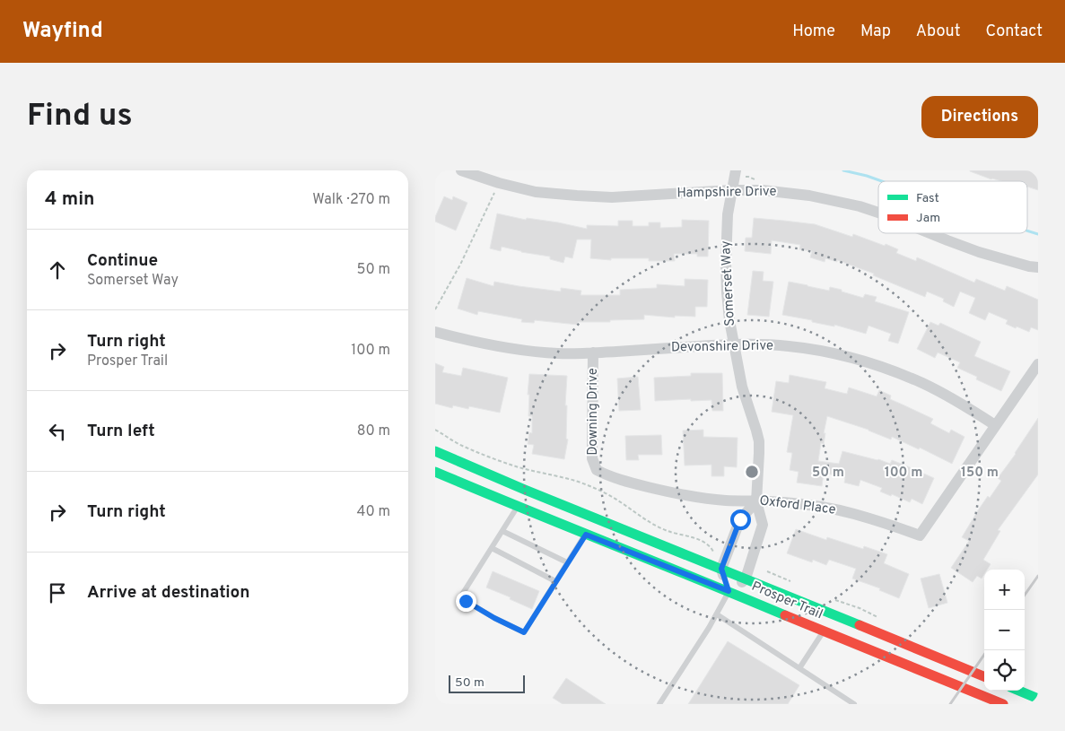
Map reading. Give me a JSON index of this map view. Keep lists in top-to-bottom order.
{
  "streets": {
    "main road": ["Prosper Trail"],
    "street": [
      "Hampshire Drive",
      "Somerset Way",
      "Devonshire Drive",
      "Downing Drive",
      "Oxford Place"
    ]
  },
  "crossings": [
    ["Hampshire Drive", "Somerset Way"],
    ["Somerset Way", "Devonshire Drive"],
    ["Somerset Way", "Oxford Place"],
    ["Somerset Way", "Prosper Trail"],
    ["Devonshire Drive", "Downing Drive"],
    ["Devonshire Drive", "Oxford Place"],
    ["Downing Drive", "Oxford Place"]
  ],
  "legend": ["Fast", "Jam"],
  "scale_bar": "50 m",
  "page": {
    "header": "Wayfind",
    "nav": [
      "Home",
      "Map",
      "About",
      "Contact"
    ],
    "buttons": "Directions",
    "title": "Find us",
    "heading": ["4 min", "Walk · 270 m"],
    "list": [
      ["Continue", "Somerset Way", "50 m"],
      ["Turn right", "Prosper Trail", "100 m"],
      ["Turn left", "80 m"],
      ["Turn right", "40 m"],
      "Arrive at destination"
    ],
    "map_buttons": ["+", "−"],
    "scale": "50 m"
  },
  "rings": ["50 m", "100 m", "150 m"]
}
